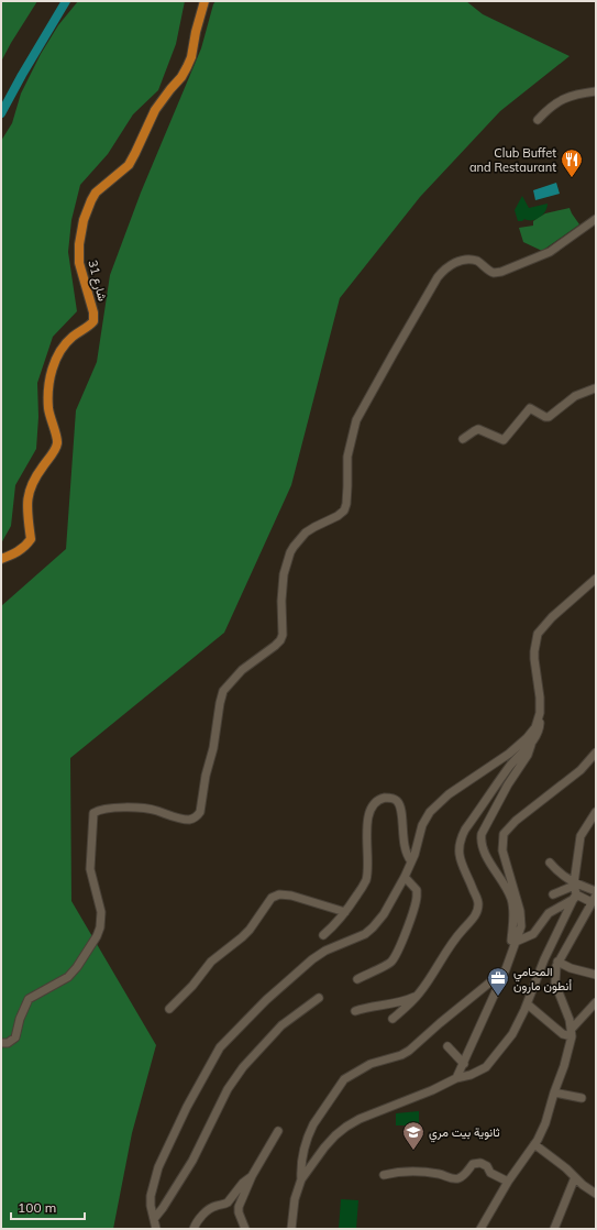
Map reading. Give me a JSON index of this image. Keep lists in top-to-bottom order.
{
  "streets": {
    "main road": ["شارع 31"]
  },
  "places": {
    "restaurant": ["Club Buffet and Restaurant"],
    "office": ["المحامي أنطون مارون"],
    "school or university": ["ثانوية بيت مري"]
  },
  "scale_bar": "100 m"
}
